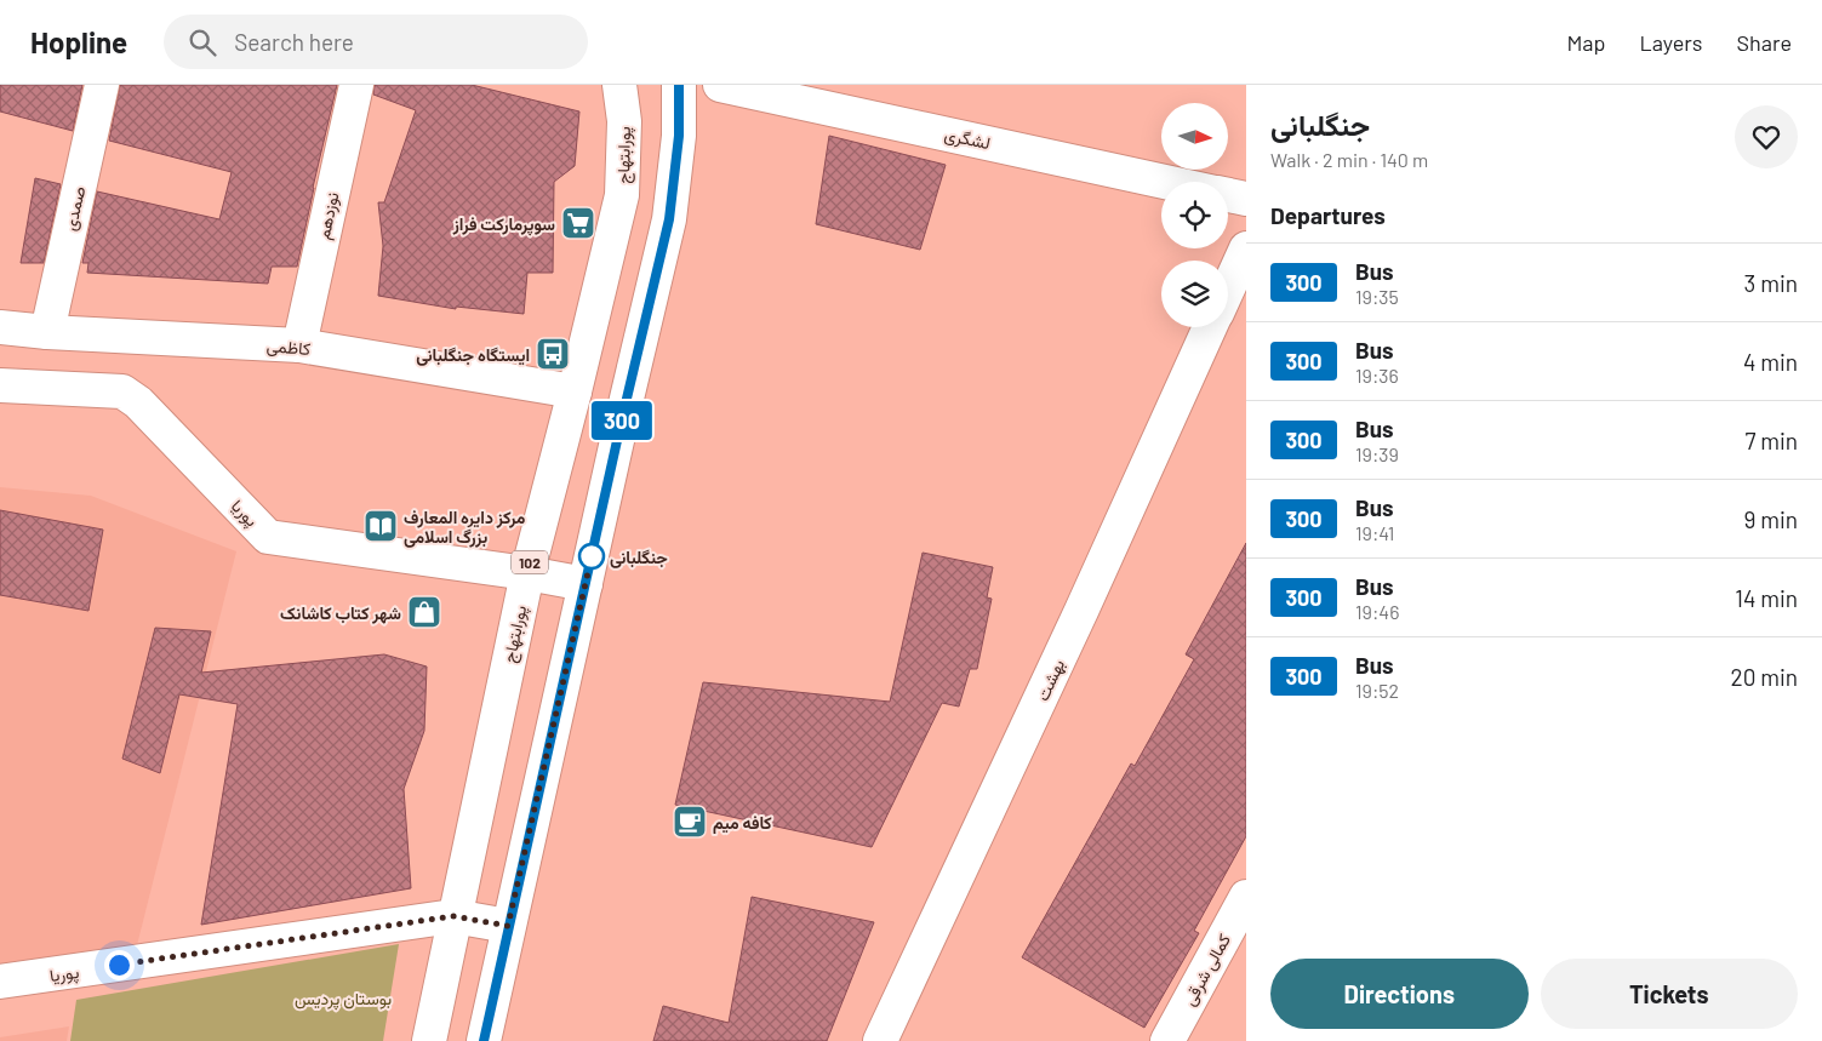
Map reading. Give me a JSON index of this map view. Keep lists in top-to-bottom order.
{
  "streets": {
    "street": [
      "لشگری",
      "پورابتهاج",
      "صمدی",
      "نوزدهم",
      "کاظمی",
      "پوریا",
      "102",
      "بهشت",
      "کمالی شرقی"
    ]
  },
  "crossings": [
    ["پورابتهاج", "کاظمی"],
    ["پورابتهاج", "پوریا"],
    ["صمدی", "کاظمی"],
    ["نوزدهم", "کاظمی"]
  ],
  "parks": ["بوستان پردیس"],
  "places": {
    "supermarket": ["سوپرمارکت فراز"],
    "bus stop": ["ایستگاه جنگلبانی"],
    "library": ["مرکز دایره المعارف بزرگ اسلامی"],
    "other": ["جنگلبانی"],
    "shop": ["شهر کتاب کاشانک"],
    "cafe": ["کافه میم"]
  },
  "lines": ["bus line 300"],
  "north": "right",
  "page": {
    "header": "Hopline",
    "search": "Search here",
    "nav": ["Map", "Layers", "Share"],
    "on_map": "300",
    "heading": [
      ["جنگلبانی", "Walk · 2 min · 140 m"],
      "Departures"
    ],
    "list": [
      {
        "mark": "300",
        "name": "Bus",
        "note": "19:35",
        "value": "3 min"
      },
      {
        "mark": "300",
        "name": "Bus",
        "note": "19:36",
        "value": "4 min"
      },
      {
        "mark": "300",
        "name": "Bus",
        "note": "19:39",
        "value": "7 min"
      },
      {
        "mark": "300",
        "name": "Bus",
        "note": "19:41",
        "value": "9 min"
      },
      {
        "mark": "300",
        "name": "Bus",
        "note": "19:46",
        "value": "14 min"
      },
      {
        "mark": "300",
        "name": "Bus",
        "note": "19:52",
        "value": "20 min"
      }
    ],
    "buttons": ["Directions", "Tickets"]
  }
}
